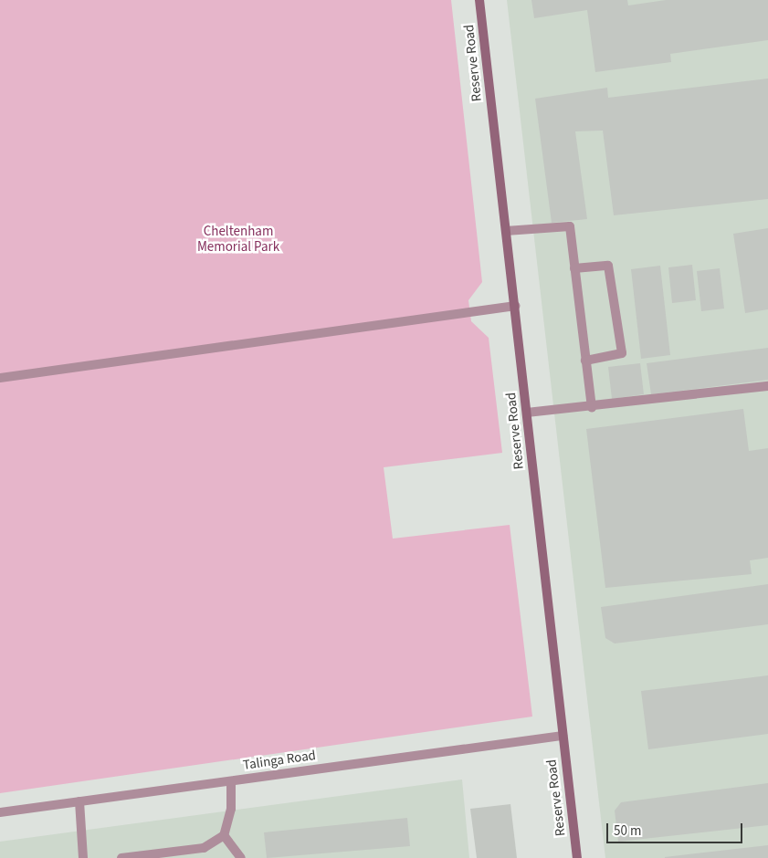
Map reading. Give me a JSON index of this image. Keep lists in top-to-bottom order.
{
  "streets": {
    "street": ["Reserve Road", "Talinga Road"]
  },
  "crossings": [
    ["Reserve Road", "Talinga Road"]
  ],
  "parks": ["Cheltenham Memorial Park"],
  "scale_bar": "50 m"
}
